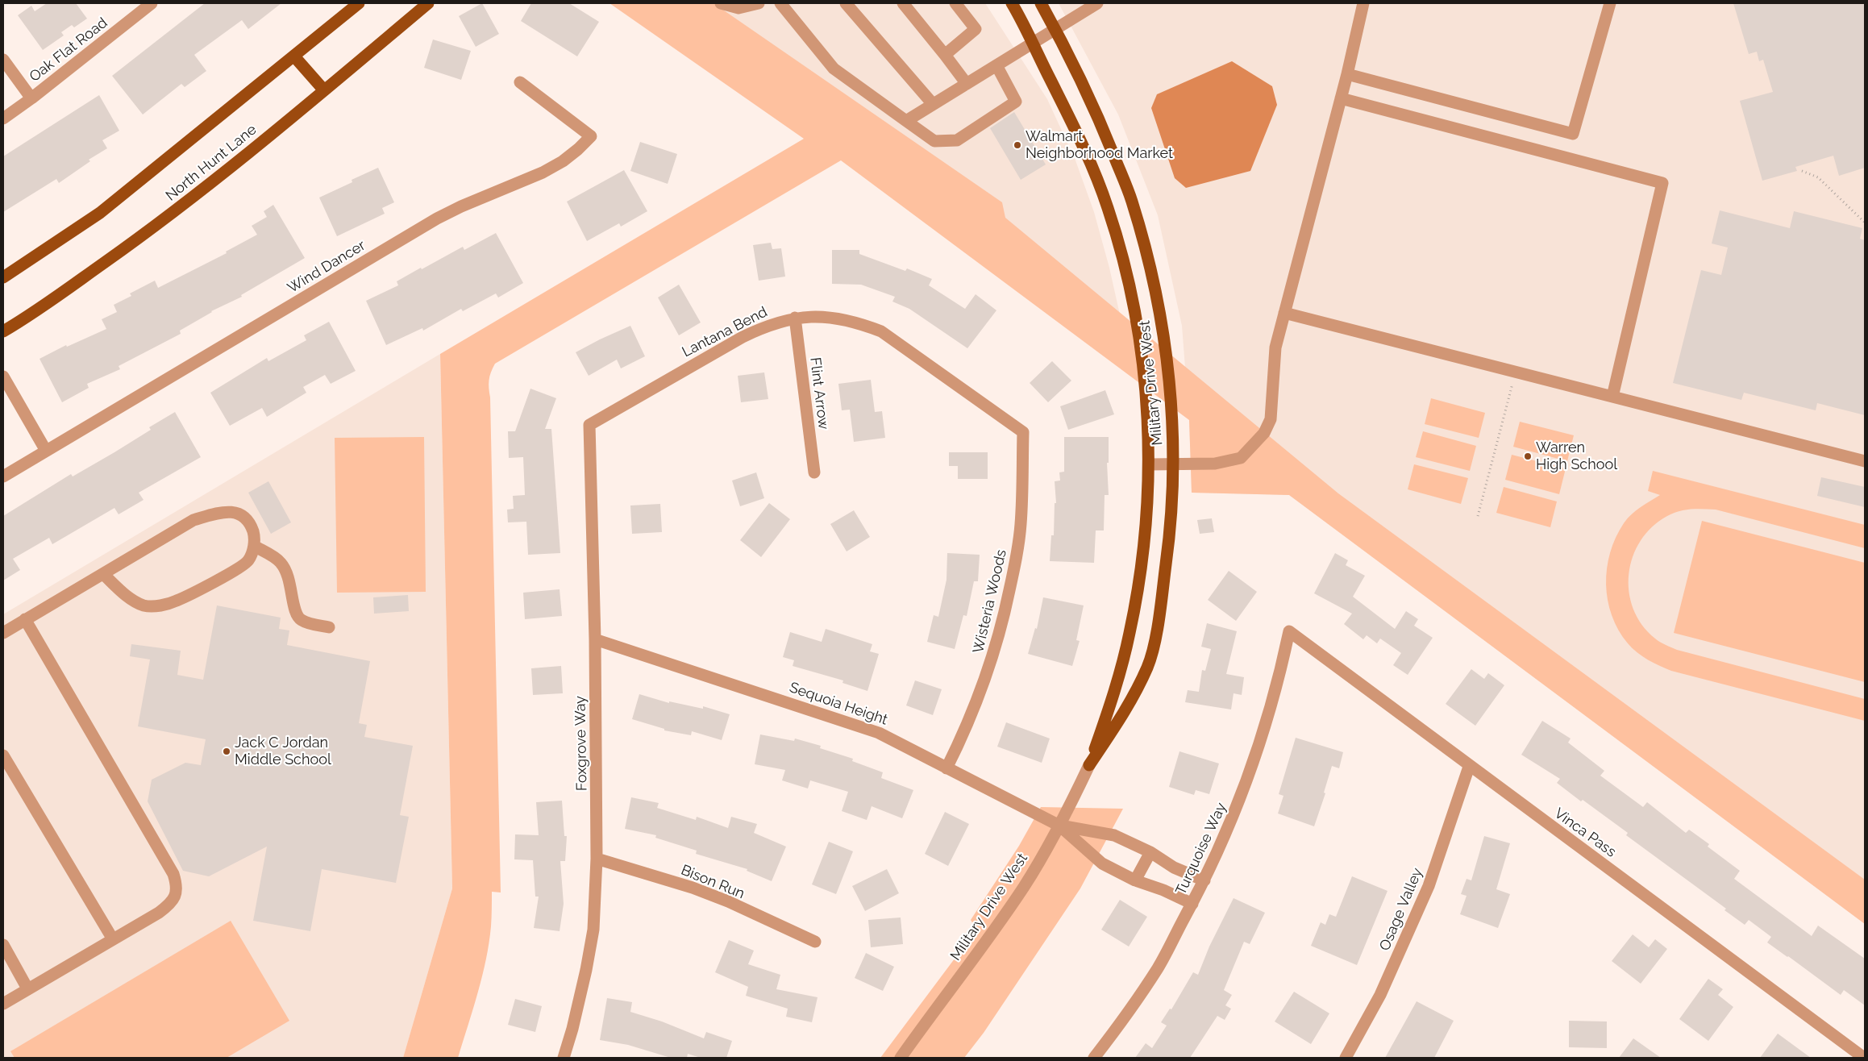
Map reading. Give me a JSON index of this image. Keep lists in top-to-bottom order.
{
  "streets": {
    "main road": ["North Hunt Lane", "Military Drive West"],
    "street": [
      "Oak Flat Road",
      "Wind Dancer",
      "Lantana Bend",
      "Flint Arrow",
      "Wisteria Woods",
      "Sequoia Height",
      "Foxgrove Way",
      "Vinca Pass",
      "Turquoise Way",
      "Bison Run",
      "Osage Valley"
    ]
  },
  "crossings": [
    ["Lantana Bend", "Flint Arrow"],
    ["Lantana Bend", "Wisteria Woods"],
    ["Lantana Bend", "Foxgrove Way"],
    ["Military Drive West", "Sequoia Height"],
    ["Wisteria Woods", "Sequoia Height"],
    ["Sequoia Height", "Foxgrove Way"],
    ["Sequoia Height", "Turquoise Way"],
    ["Foxgrove Way", "Bison Run"],
    ["Vinca Pass", "Turquoise Way"],
    ["Vinca Pass", "Osage Valley"]
  ],
  "places": ["Walmart Neighborhood Market", "Warren High School", "Jack C Jordan Middle School"]
}
